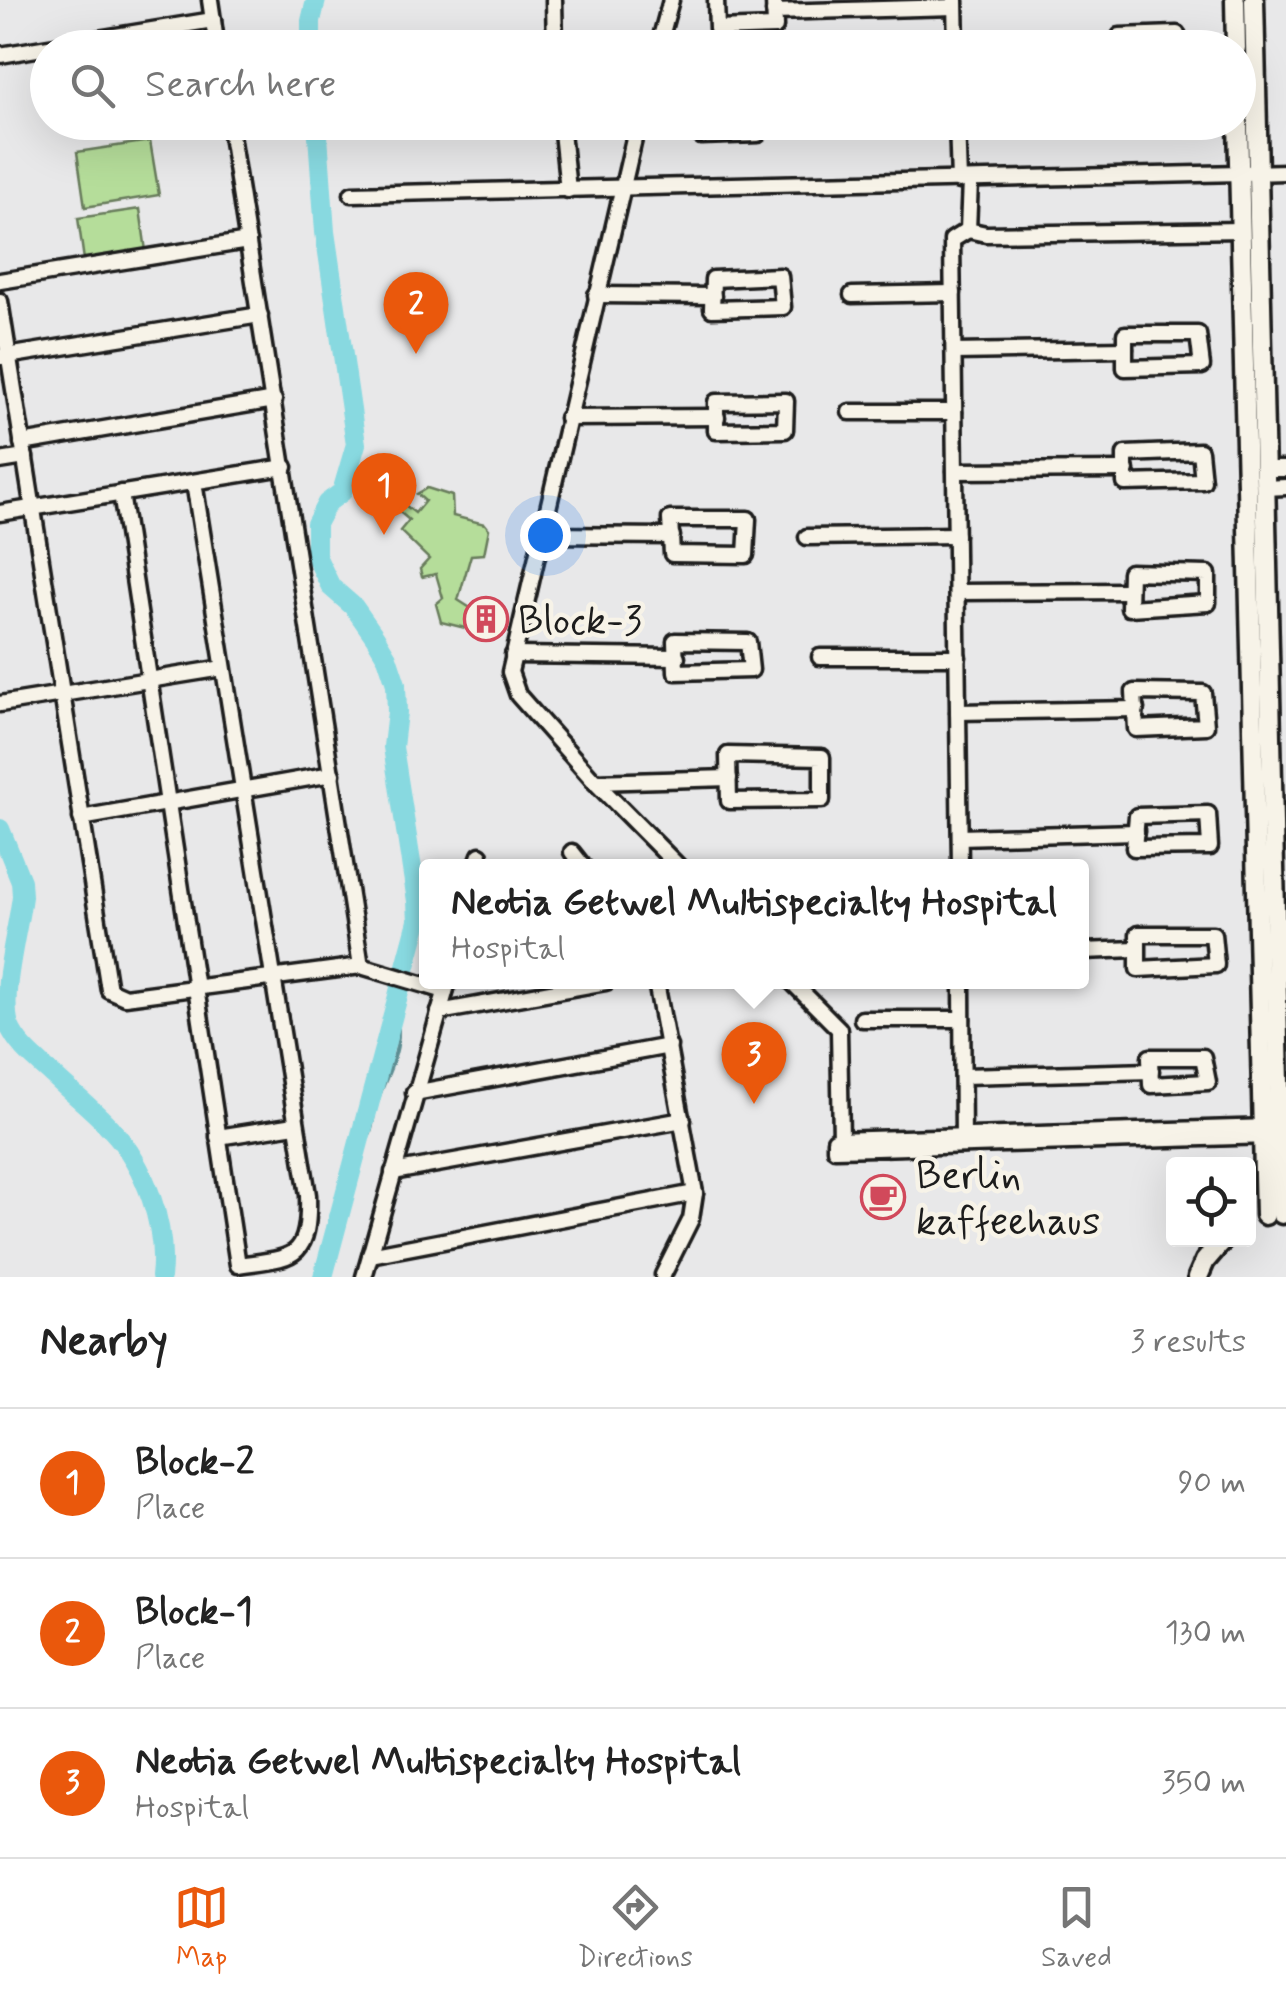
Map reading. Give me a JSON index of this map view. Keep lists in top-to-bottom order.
{
  "places": {
    "building": ["Block-3"],
    "cafe": ["Berlin kaffeehaus"]
  },
  "page": {
    "search": "Search here",
    "pins": ["2", "1", "3"],
    "popup": ["Neotia Getwel Multispecialty Hospital", "Hospital"],
    "heading": ["Nearby", "3 results"],
    "list": [
      {
        "mark": "1",
        "name": "Block-2",
        "note": "Place",
        "value": "90 m"
      },
      {
        "mark": "2",
        "name": "Block-1",
        "note": "Place",
        "value": "130 m"
      },
      {
        "mark": "3",
        "name": "Neotia Getwel Multispecialty Hospital",
        "note": "Hospital",
        "value": "350 m"
      }
    ],
    "nav": ["Map", "Directions", "Saved"]
  }
}
